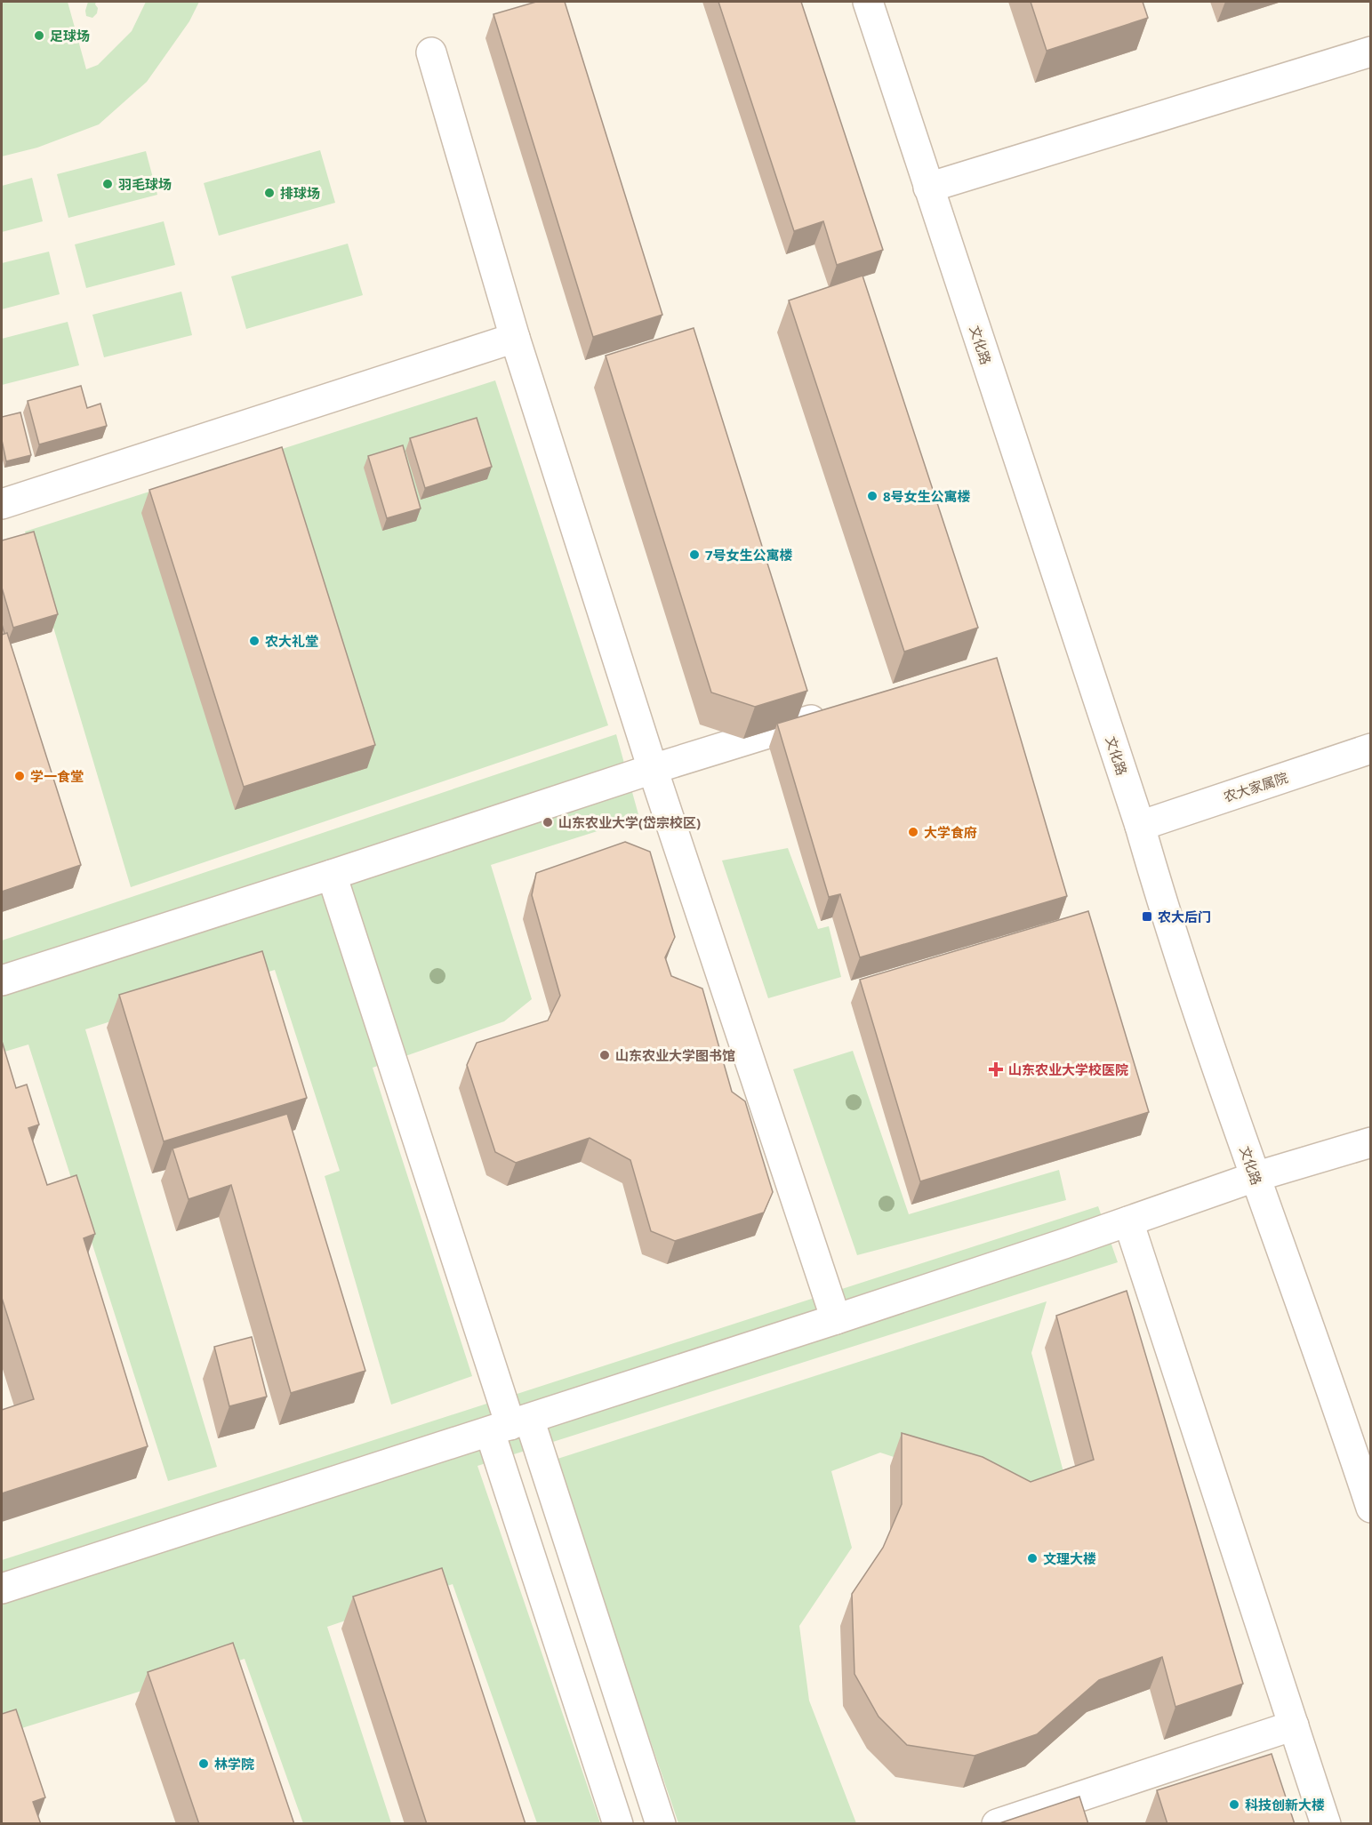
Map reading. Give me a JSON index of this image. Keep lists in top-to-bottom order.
{
  "streets": {
    "street": ["文化路", "农大家属院"]
  },
  "crossings": [
    ["文化路", "农大家属院"]
  ],
  "places": {
    "other": [
      "足球场",
      "羽毛球场",
      "排球场",
      "8号女生公寓楼",
      "7号女生公寓楼",
      "农大礼堂",
      "学一食堂",
      "山东农业大学(岱宗校区)",
      "大学食府",
      "山东农业大学图书馆",
      "文理大楼",
      "林学院",
      "科技创新大楼"
    ],
    "transit": ["农大后门"],
    "health": ["山东农业大学校医院"]
  }
}
